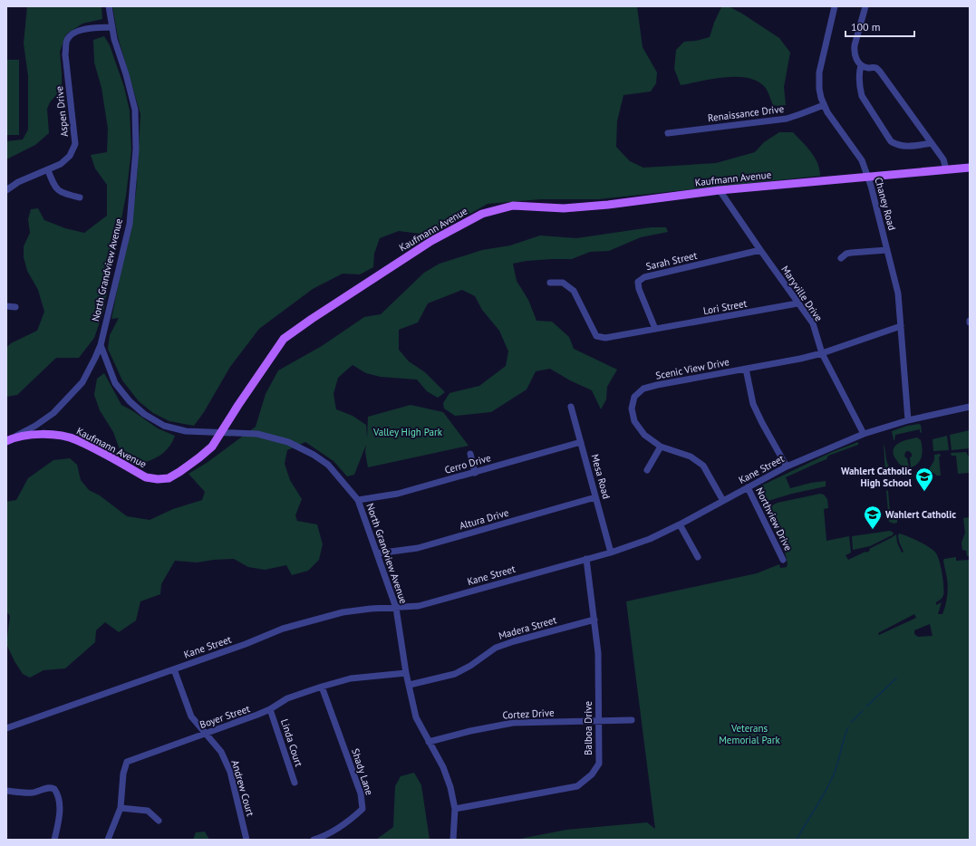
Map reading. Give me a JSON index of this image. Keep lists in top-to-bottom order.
{
  "streets": {
    "main road": ["Kaufmann Avenue"],
    "street": [
      "Aspen Drive",
      "Renaissance Drive",
      "Chaney Road",
      "Sarah Street",
      "North Grandview Avenue",
      "Maryville Drive",
      "Lori Street",
      "Scenic View Drive",
      "Cerro Drive",
      "Kane Street",
      "Mesa Road",
      "Altura Drive",
      "Northview Drive",
      "Madera Street",
      "Cortez Drive",
      "Boyer Street",
      "Balboa Drive",
      "Linda Court",
      "Shady Lane",
      "Andrew Court"
    ]
  },
  "crossings": [
    ["Aspen Drive", "North Grandview Avenue"],
    ["Renaissance Drive", "Chaney Road"],
    ["Kaufmann Avenue", "Chaney Road"],
    ["Kaufmann Avenue", "North Grandview Avenue"],
    ["Kaufmann Avenue", "Maryville Drive"],
    ["Chaney Road", "Scenic View Drive"],
    ["Chaney Road", "Kane Street"],
    ["Sarah Street", "Maryville Drive"],
    ["Sarah Street", "Lori Street"],
    ["North Grandview Avenue", "Cerro Drive"],
    ["North Grandview Avenue", "Kane Street"],
    ["North Grandview Avenue", "Altura Drive"],
    ["North Grandview Avenue", "Madera Street"],
    ["North Grandview Avenue", "Cortez Drive"],
    ["North Grandview Avenue", "Boyer Street"],
    ["North Grandview Avenue", "Balboa Drive"],
    ["Maryville Drive", "Lori Street"],
    ["Maryville Drive", "Scenic View Drive"],
    ["Maryville Drive", "Kane Street"],
    ["Scenic View Drive", "Kane Street"],
    ["Cerro Drive", "Mesa Road"],
    ["Kane Street", "Mesa Road"],
    ["Kane Street", "Northview Drive"],
    ["Kane Street", "Balboa Drive"],
    ["Kane Street", "Andrew Court"],
    ["Mesa Road", "Altura Drive"],
    ["Madera Street", "Balboa Drive"],
    ["Cortez Drive", "Balboa Drive"],
    ["Boyer Street", "Linda Court"],
    ["Boyer Street", "Shady Lane"],
    ["Boyer Street", "Andrew Court"]
  ],
  "parks": ["Valley High Park", "Veterans Memorial Park"],
  "places": {
    "school or university": ["Wahlert Catholic High School", "Wahlert Catholic"]
  },
  "scale_bar": "100 m"
}
